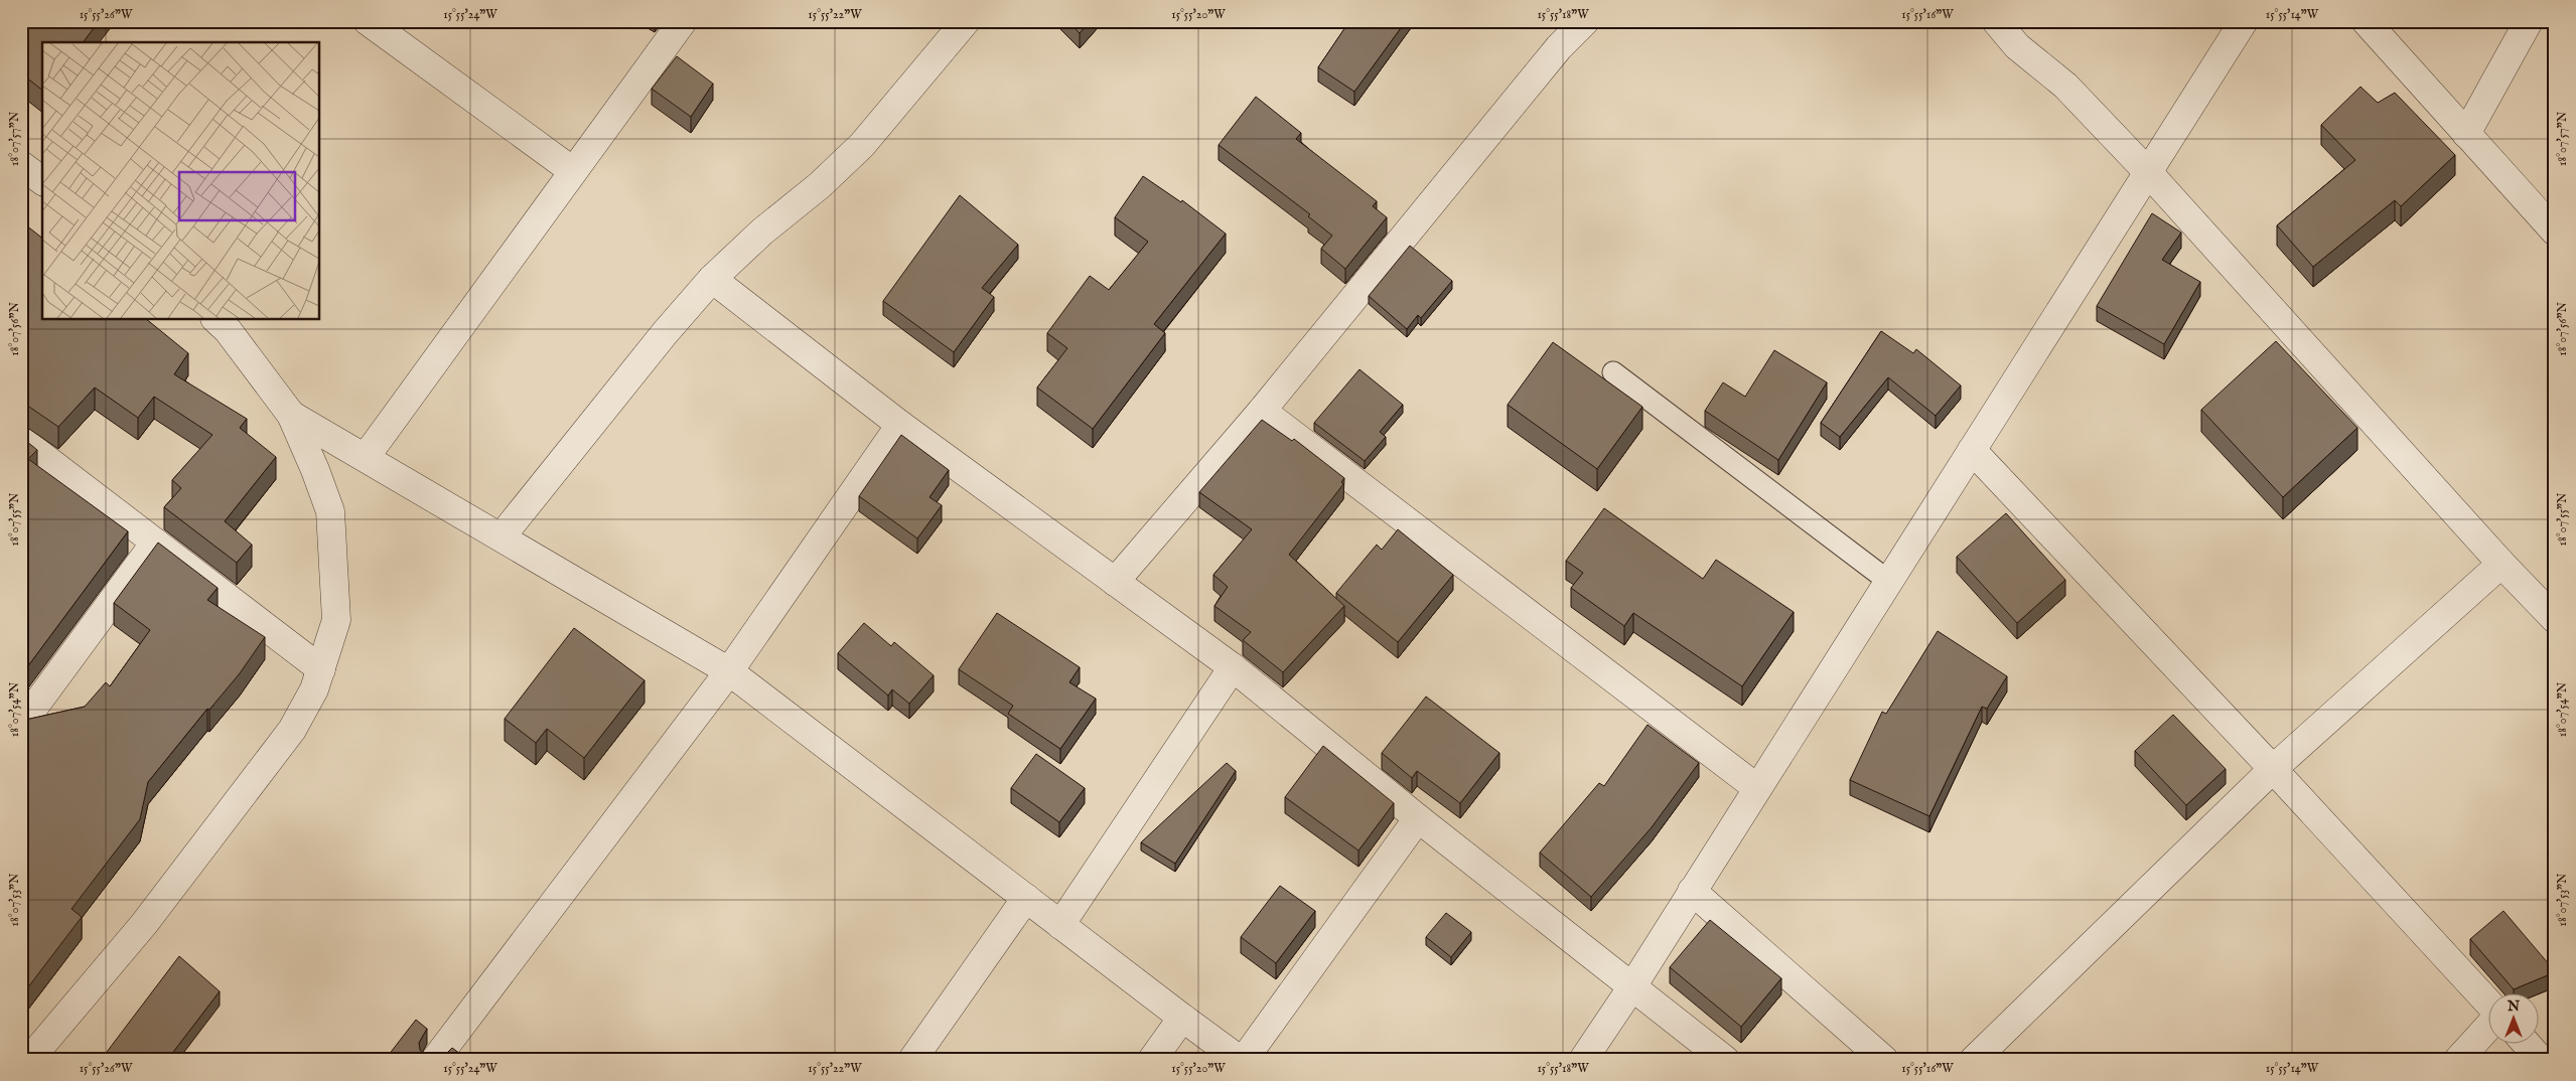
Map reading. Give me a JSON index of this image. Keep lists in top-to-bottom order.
{
  "north": "top",
  "coordinates": [
    "15°55'26\"W",
    "15°55'24\"W",
    "15°55'22\"W",
    "15°55'20\"W",
    "15°55'18\"W",
    "15°55'16\"W",
    "15°55'14\"W",
    "18°07'57\"N",
    "18°07'56\"N",
    "18°07'55\"N",
    "18°07'54\"N",
    "18°07'53\"N"
  ]
}
